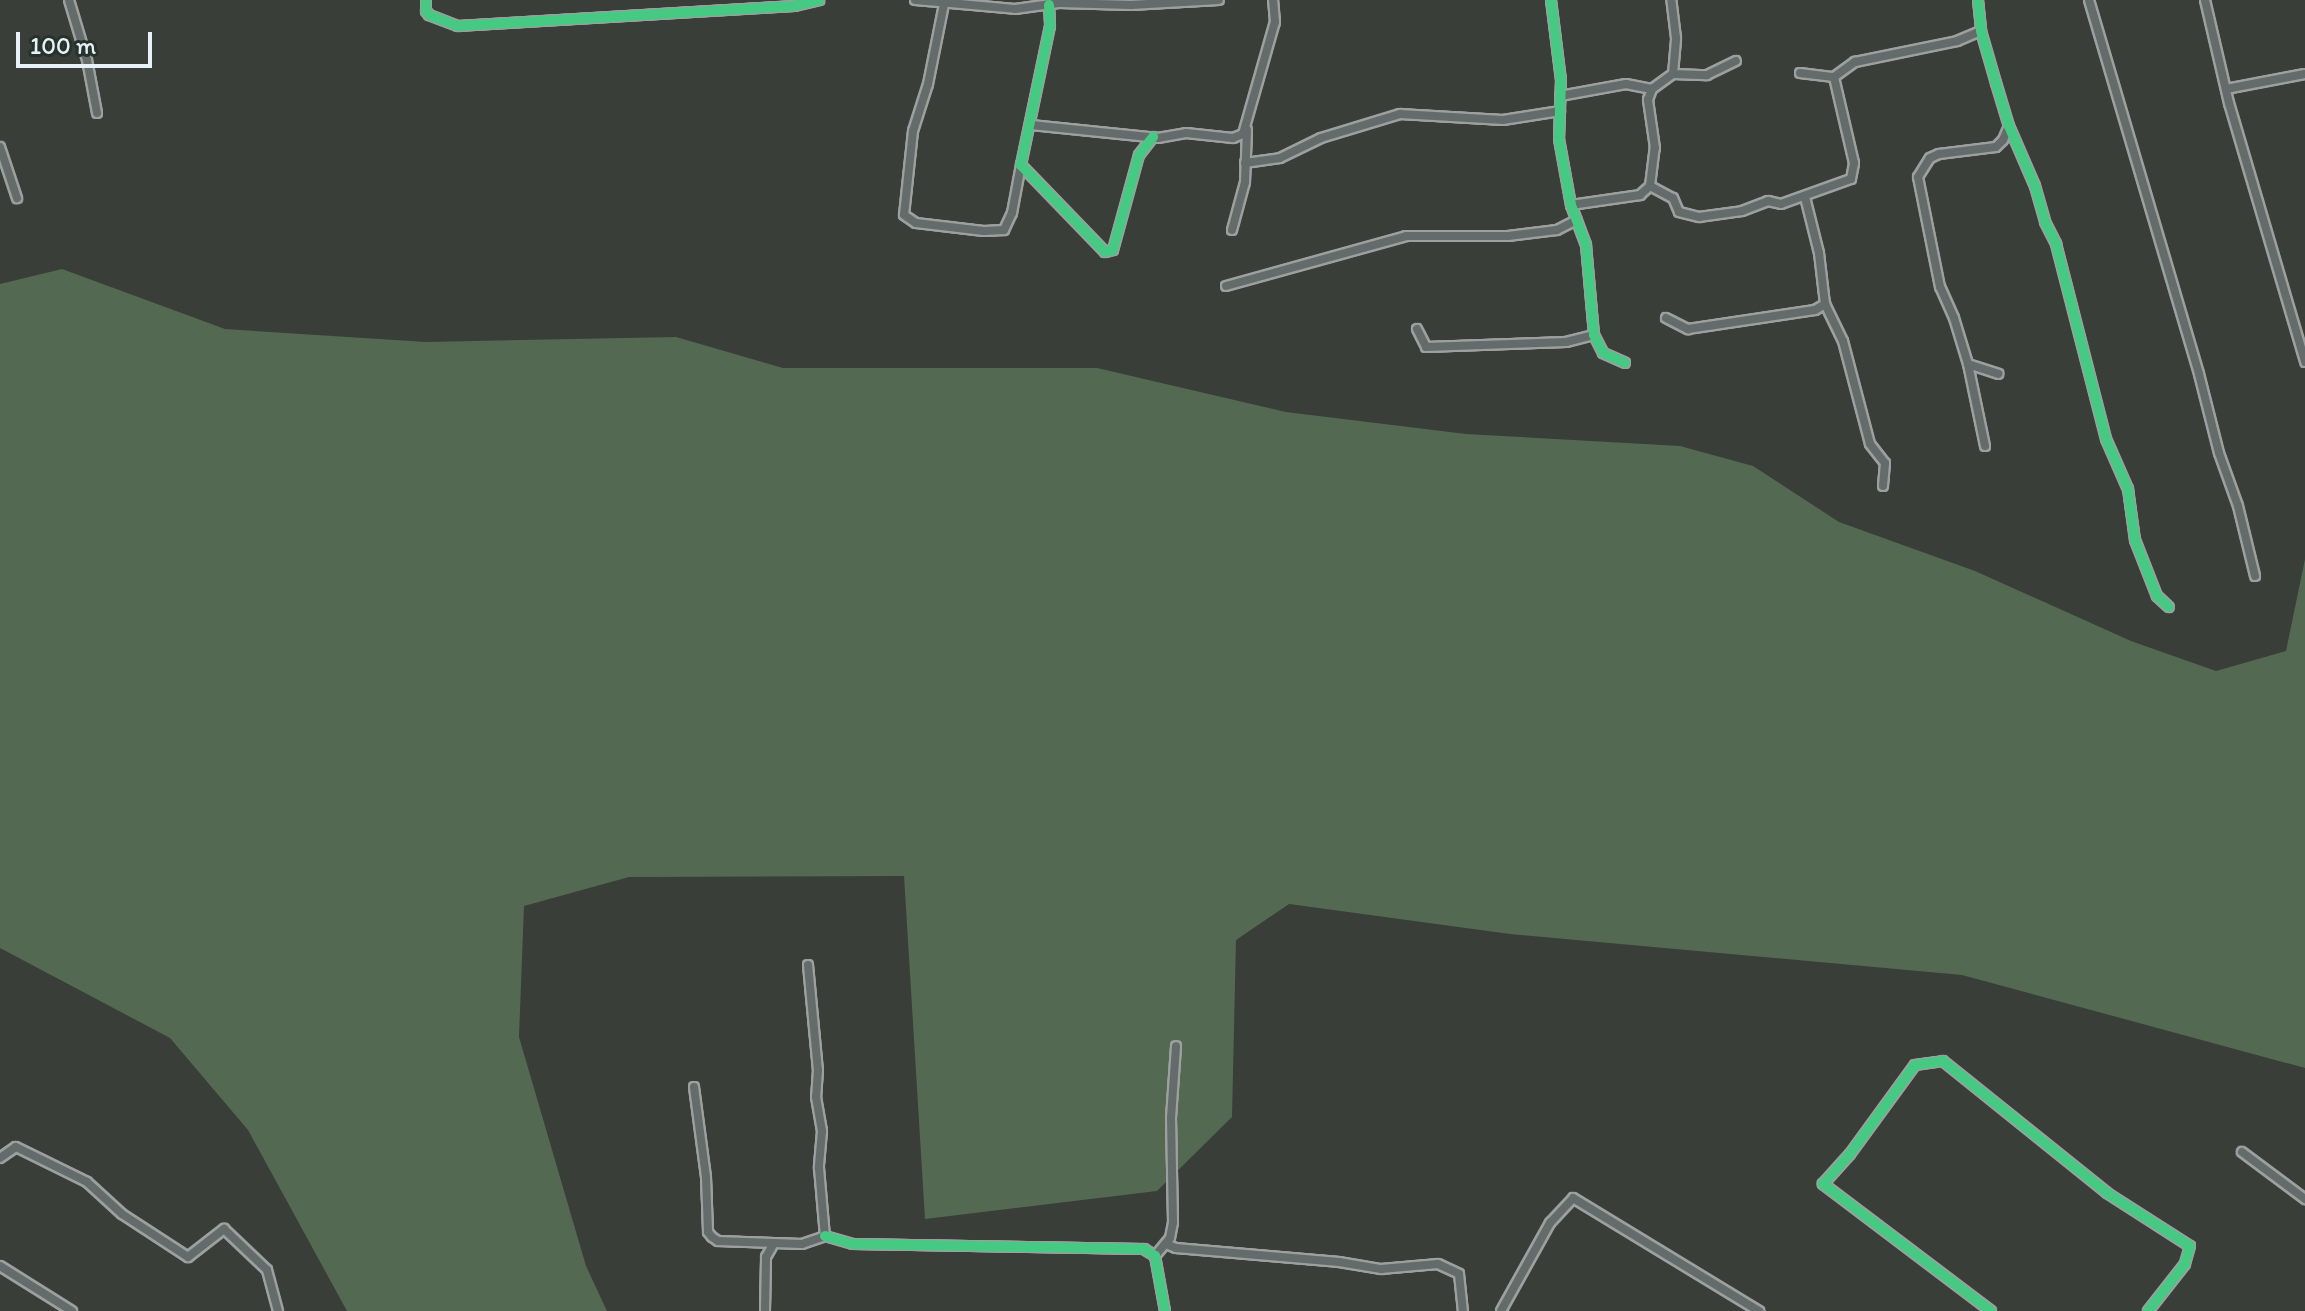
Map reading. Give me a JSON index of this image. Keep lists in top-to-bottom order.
{
  "scale_bar": "100 m"
}
